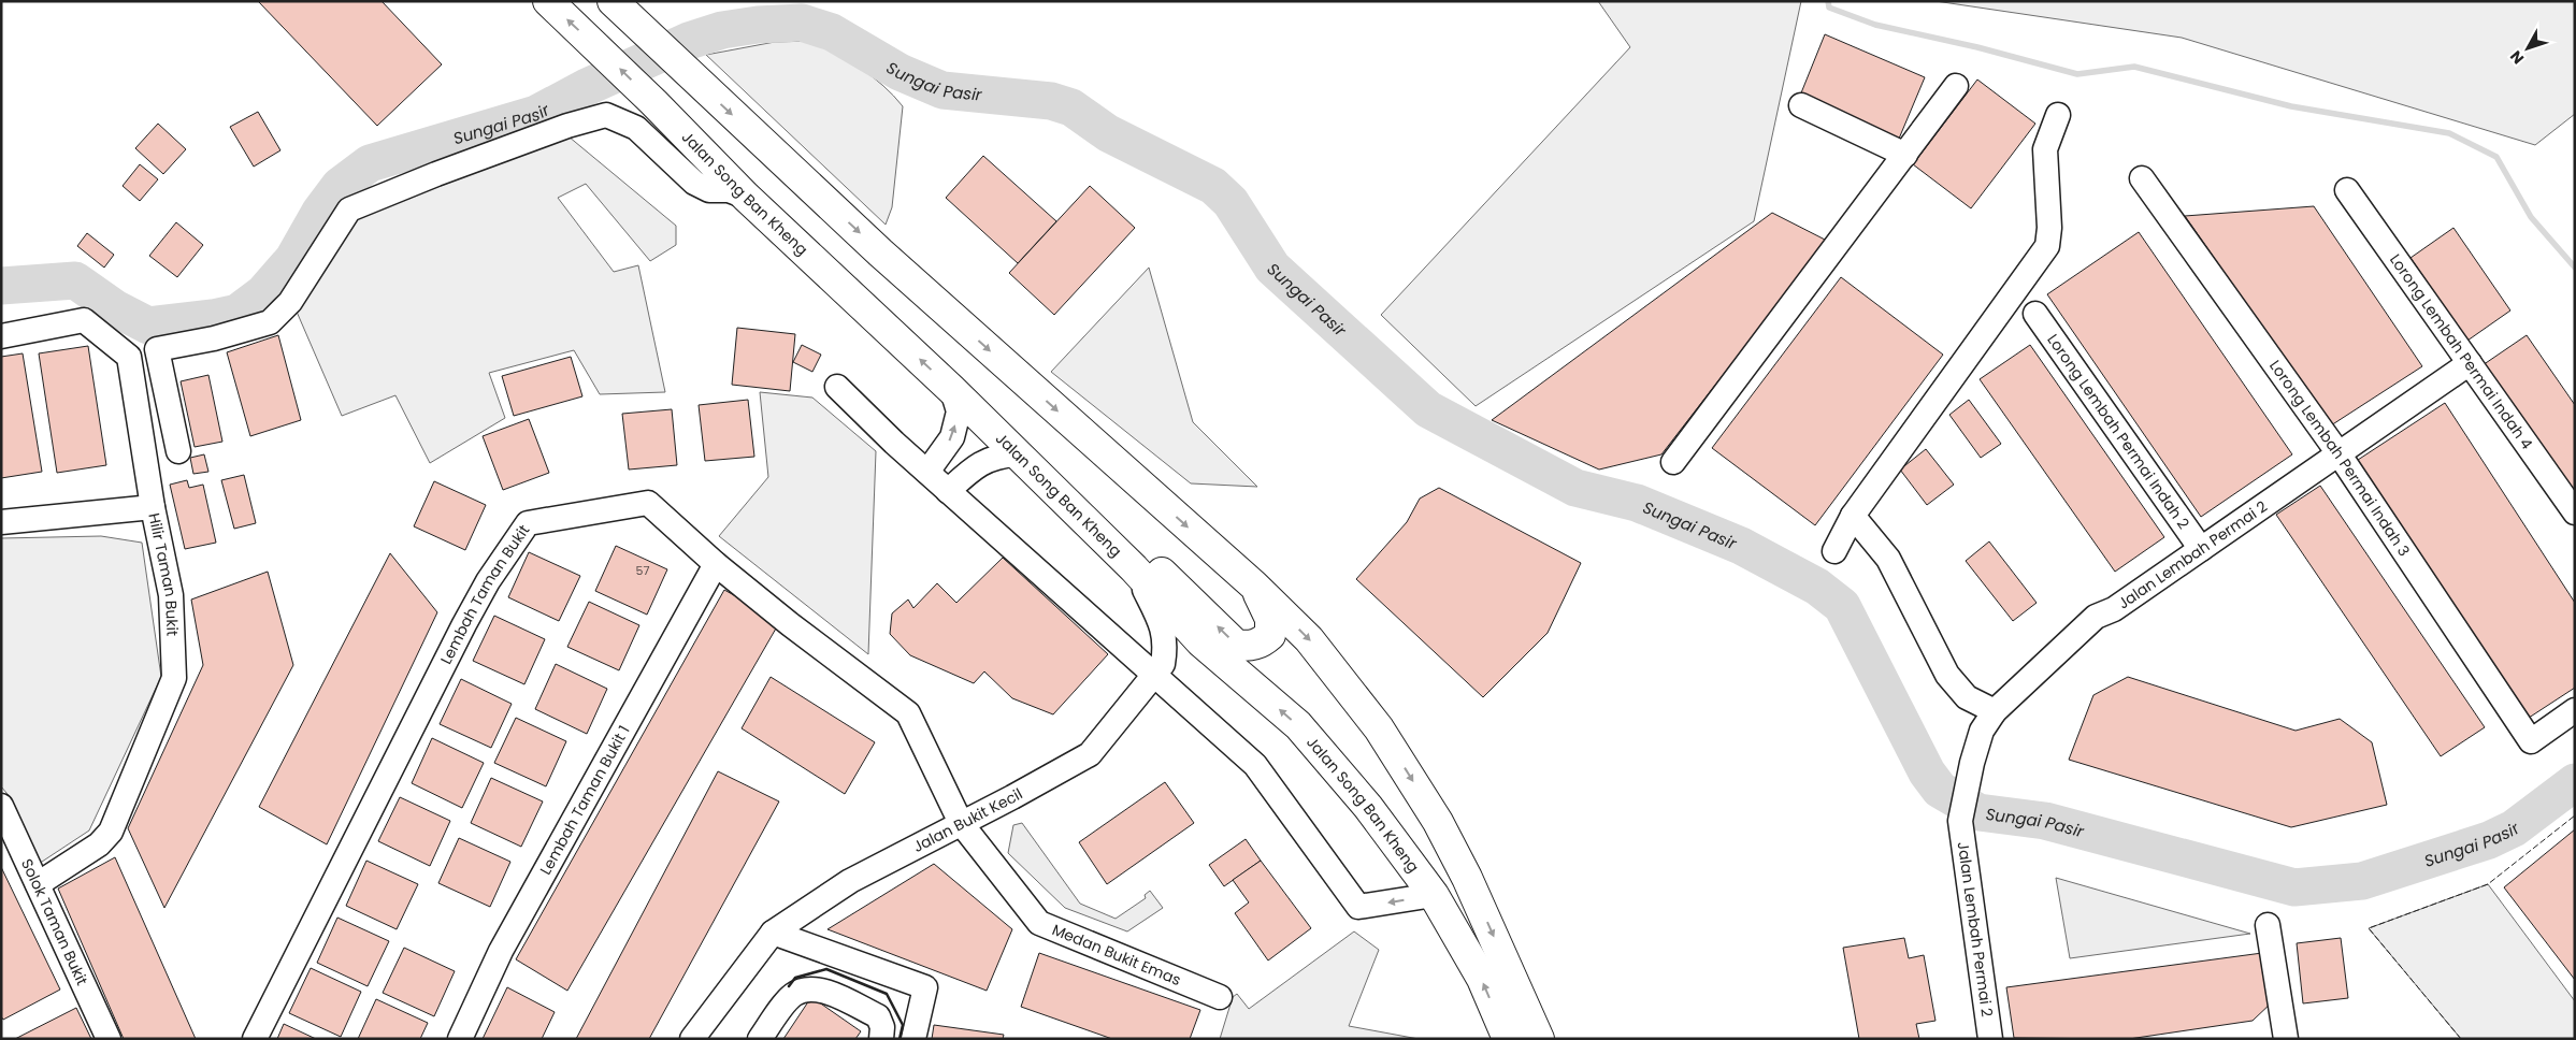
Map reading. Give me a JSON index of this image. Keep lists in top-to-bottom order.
{
  "streets": {
    "main road": ["Jalan Song Ban Kheng"],
    "street": [
      "Lorong Lembah Permai Indah 4",
      "Lorong Lembah Permai Indah 2",
      "Lorong Lembah Permai Indah 3",
      "Jalan Lembah Permai 2",
      "Hilir Taman Bukit",
      "Lembah Taman Bukit",
      "Lembah Taman Bukit 1",
      "Jalan Bukit Kecil",
      "Solok Taman Bukit",
      "Medan Bukit Emas"
    ]
  },
  "crossings": [
    ["Jalan Song Ban Kheng", "Jalan Bukit Kecil"],
    ["Lorong Lembah Permai Indah 4", "Jalan Lembah Permai 2"],
    ["Lorong Lembah Permai Indah 2", "Jalan Lembah Permai 2"],
    ["Lorong Lembah Permai Indah 3", "Jalan Lembah Permai 2"],
    ["Hilir Taman Bukit", "Solok Taman Bukit"],
    ["Lembah Taman Bukit", "Lembah Taman Bukit 1"],
    ["Lembah Taman Bukit", "Jalan Bukit Kecil"],
    ["Lembah Taman Bukit", "Medan Bukit Emas"],
    ["Jalan Bukit Kecil", "Medan Bukit Emas"]
  ],
  "water": ["Sungai Pasir"],
  "house_numbers": ["57"],
  "north": "bottom left"
}
